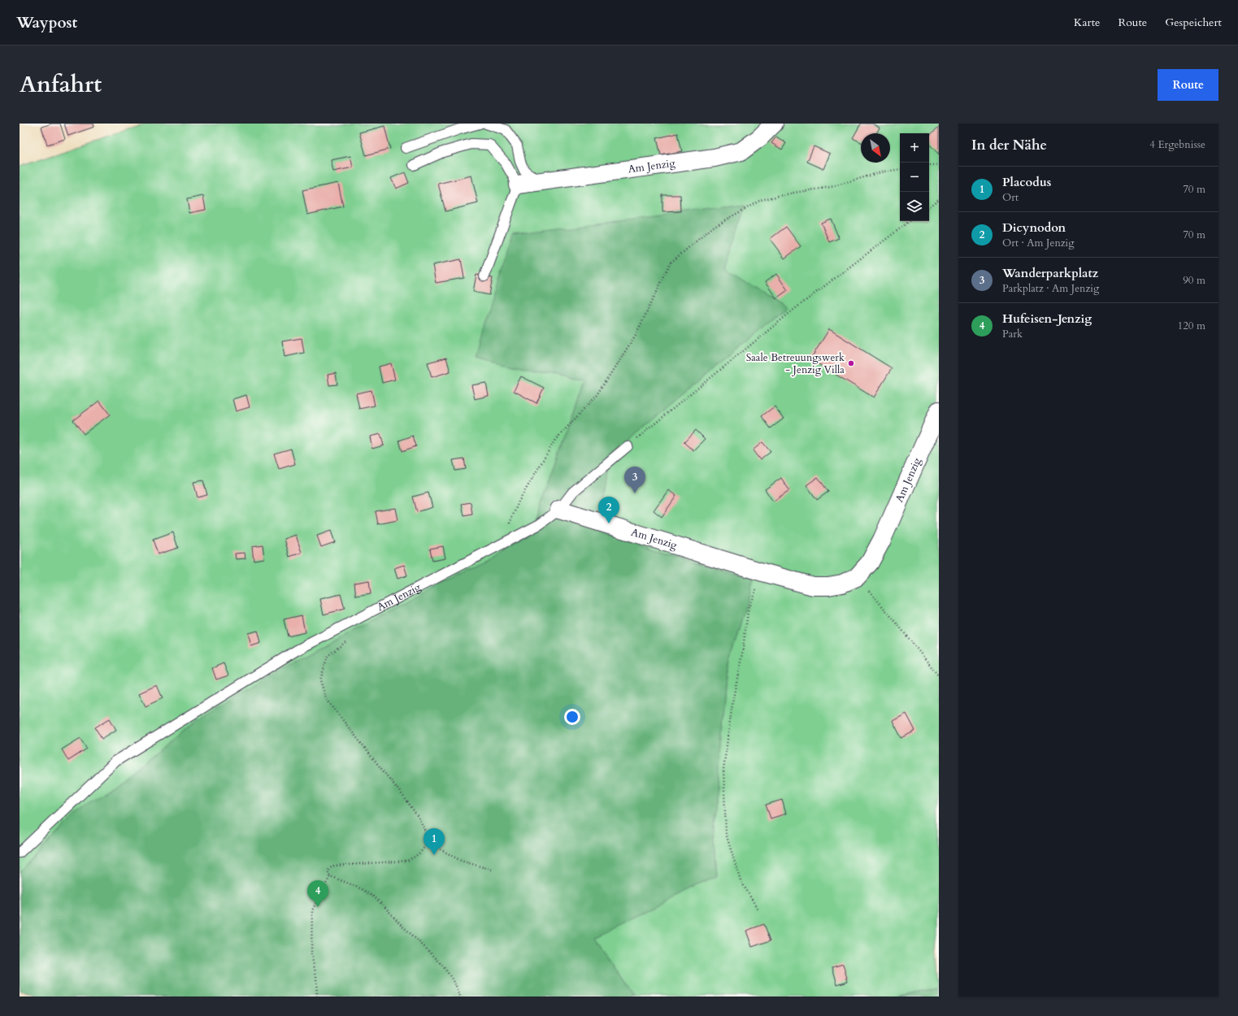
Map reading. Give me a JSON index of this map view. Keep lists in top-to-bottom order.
{
  "streets": {
    "street": ["Am Jenzig"]
  },
  "places": ["Saale Betreuungswerk - Jenzig Villa"],
  "north": "bottom right",
  "page": {
    "header": "Waypost",
    "nav": ["Karte", "Route", "Gespeichert"],
    "title": "Anfahrt",
    "buttons": "Route",
    "heading": ["In der Nähe", "4 Ergebnisse"],
    "map_buttons": ["+", "−"],
    "list": [
      {
        "mark": "1",
        "name": "Placodus",
        "note": "Ort",
        "value": "70 m"
      },
      {
        "mark": "2",
        "name": "Dicynodon",
        "note": "Ort · Am Jenzig",
        "value": "70 m"
      },
      {
        "mark": "3",
        "name": "Wanderparkplatz",
        "note": "Parkplatz · Am Jenzig",
        "value": "90 m"
      },
      {
        "mark": "4",
        "name": "Hufeisen-Jenzig",
        "note": "Park",
        "value": "120 m"
      }
    ],
    "pins": [
      "3",
      "2",
      "1",
      "4"
    ]
  }
}
